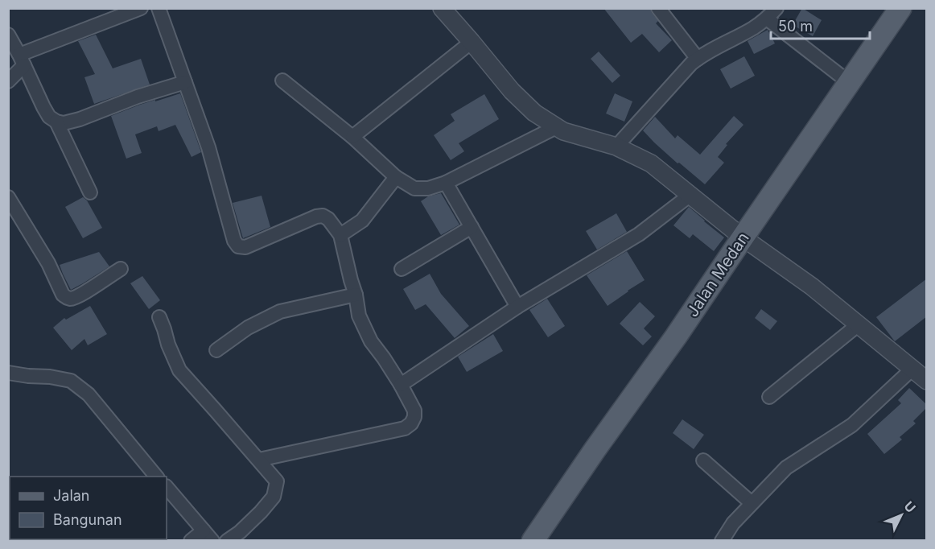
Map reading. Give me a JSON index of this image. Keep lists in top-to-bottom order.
{
  "streets": {
    "main road": ["Jalan Medan"]
  },
  "legend": ["Jalan", "Bangunan"],
  "scale_bar": "50 m",
  "north": "top right"
}
